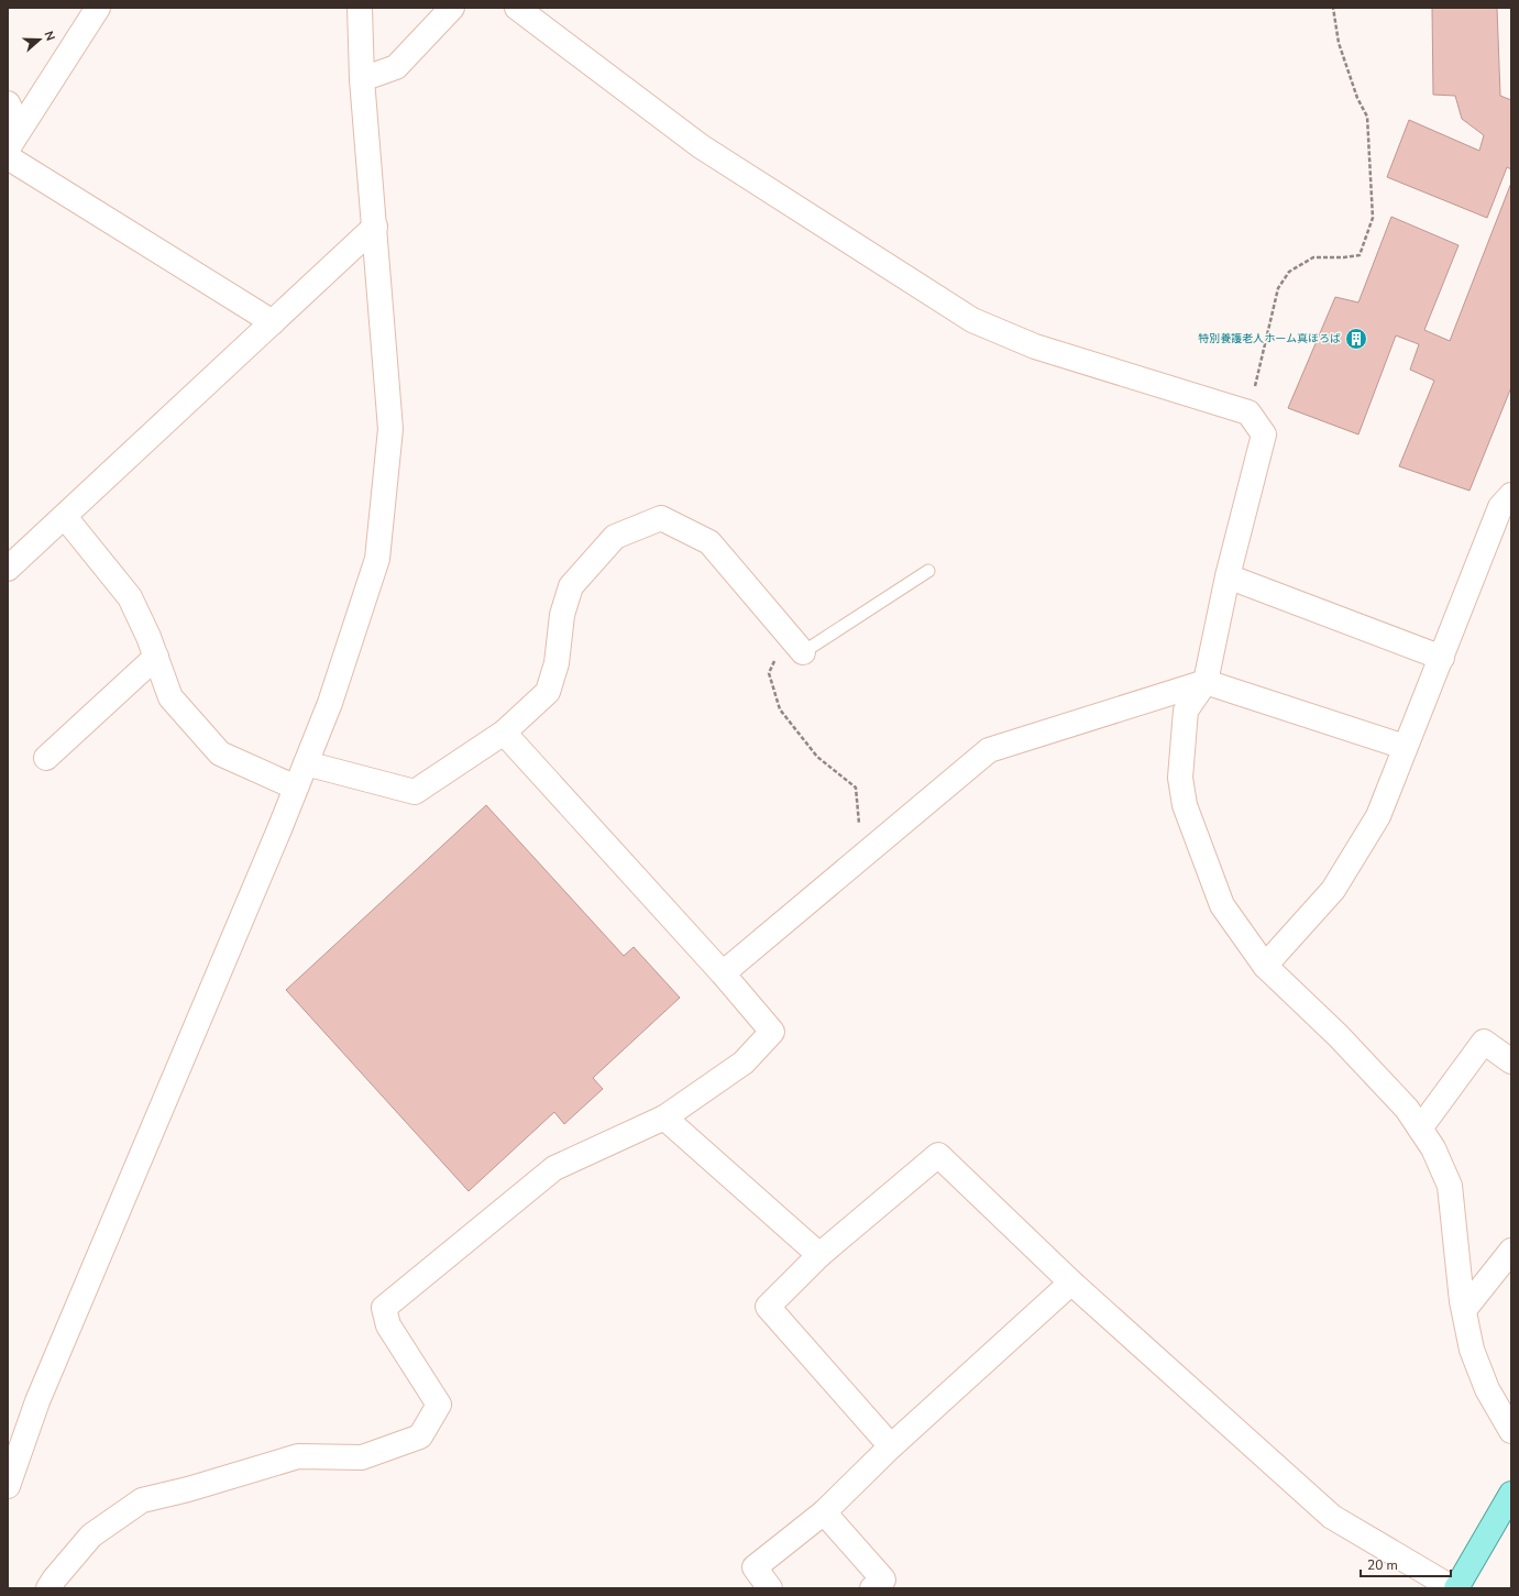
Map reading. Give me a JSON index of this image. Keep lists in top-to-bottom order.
{
  "places": {
    "building": ["特別養護老人ホーム真ほろば"]
  },
  "scale_bar": "20 m",
  "north": "right"
}
